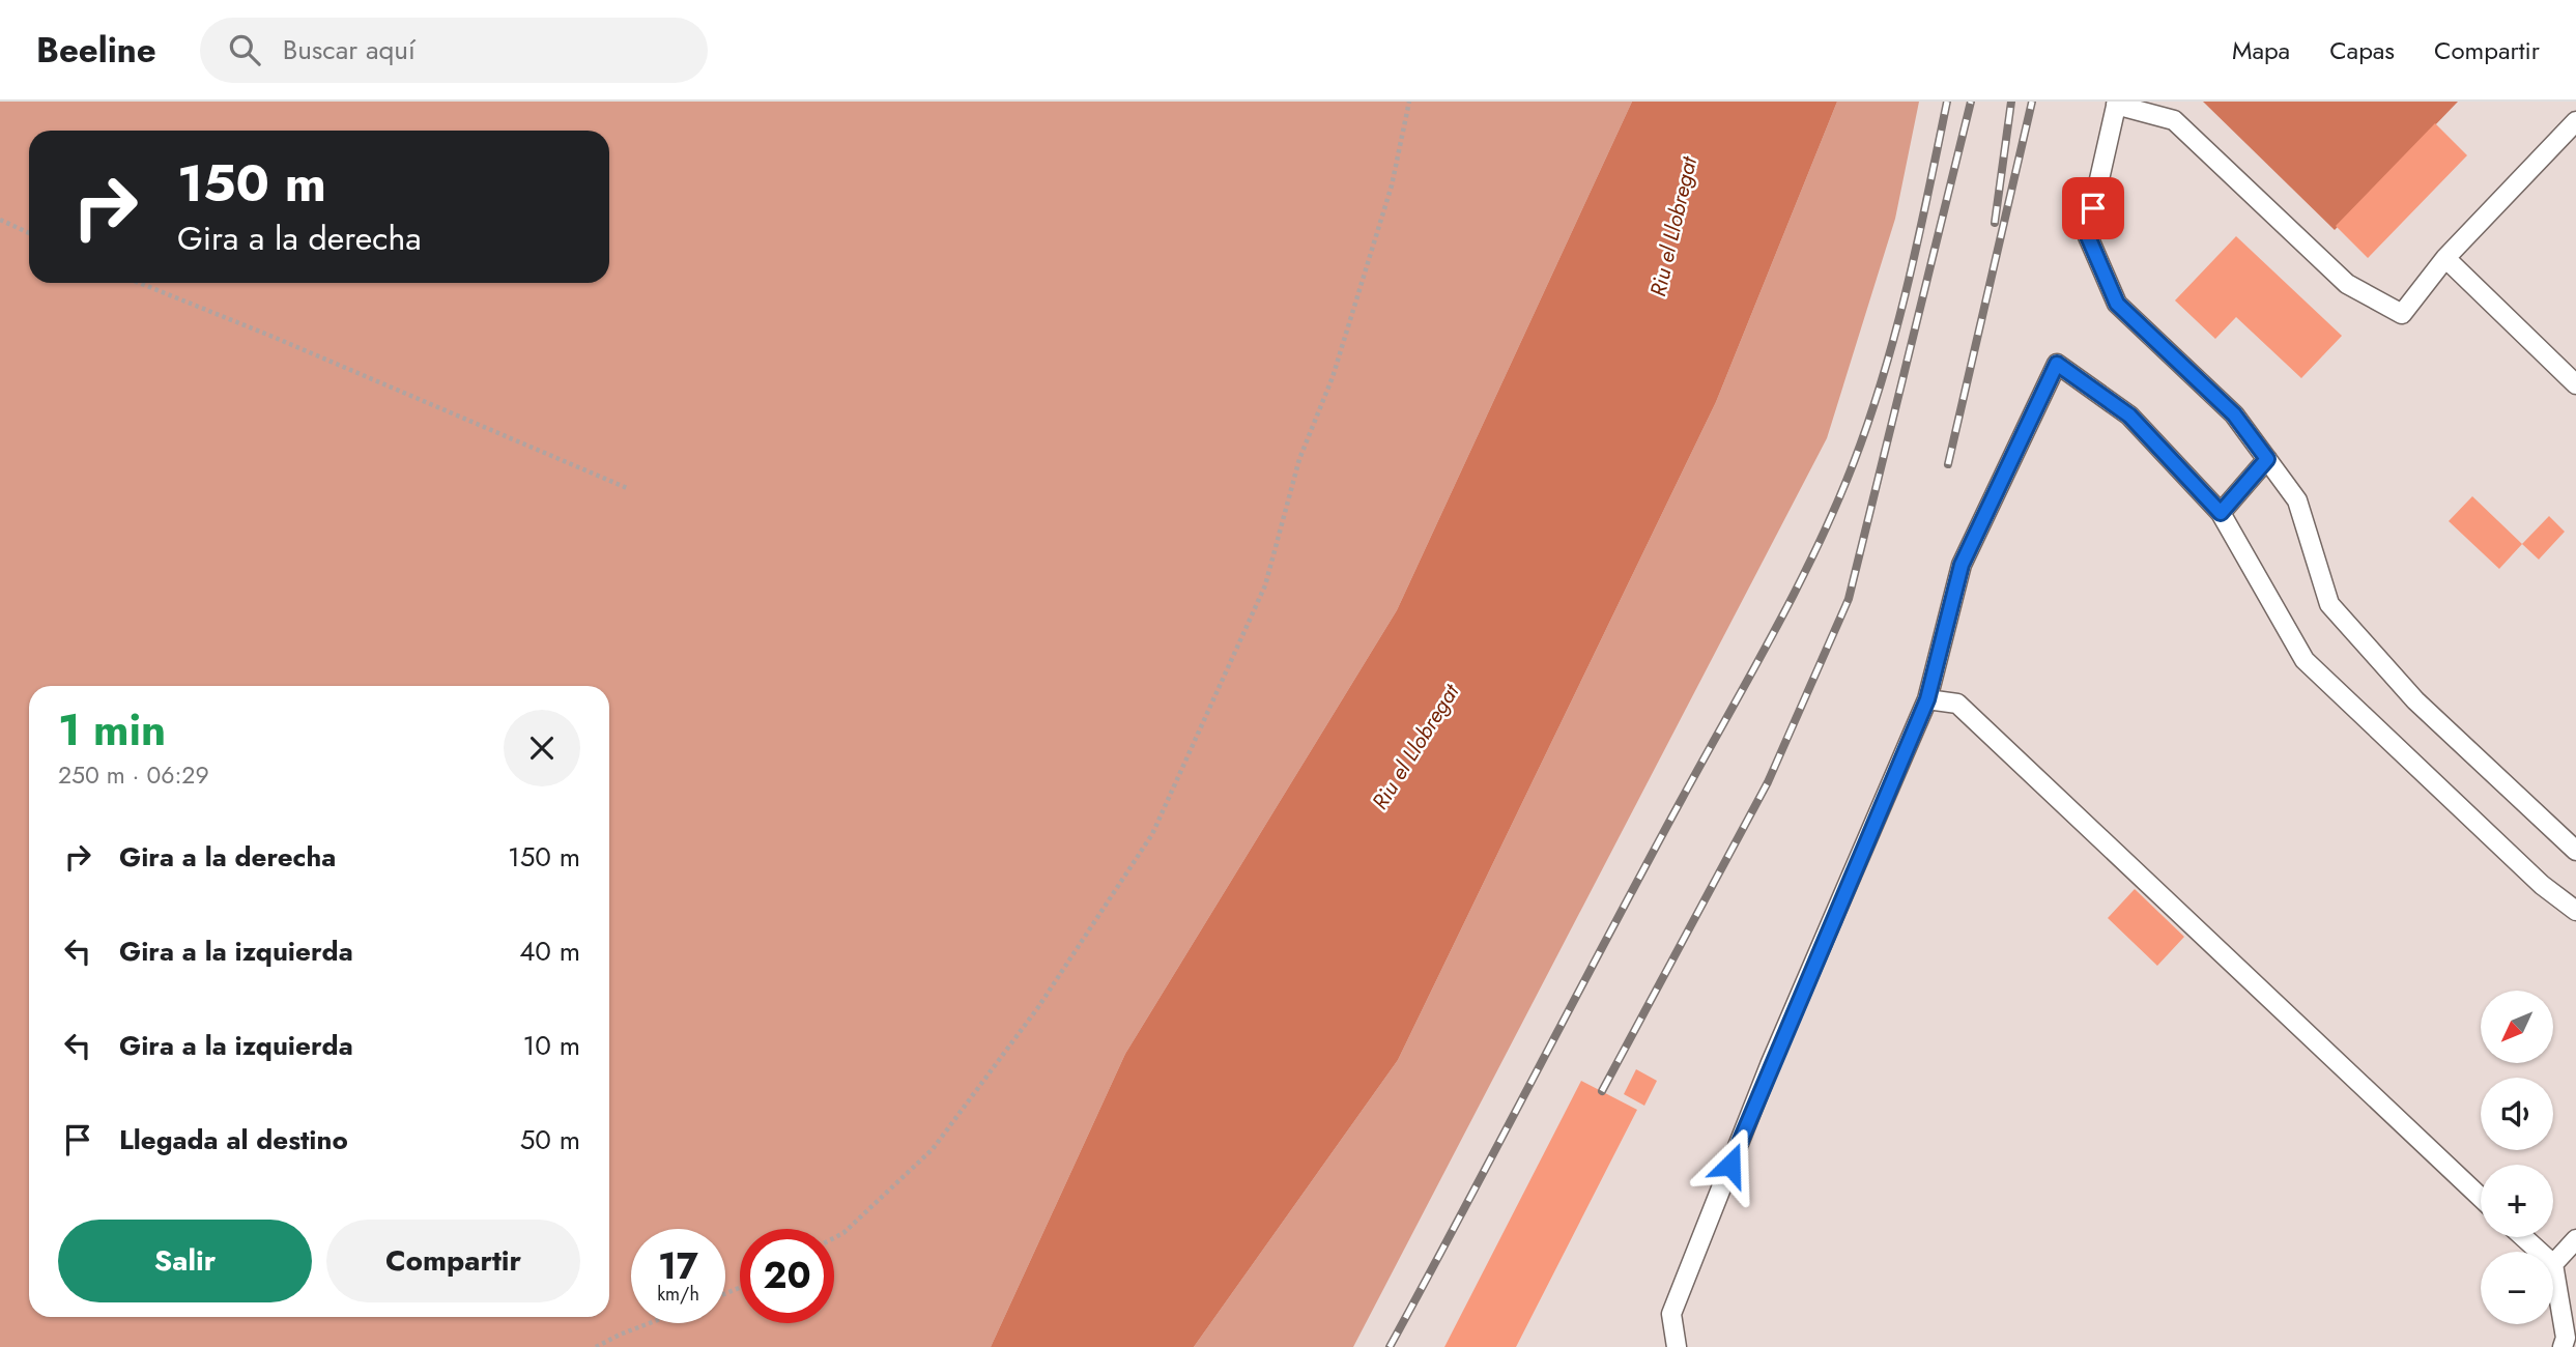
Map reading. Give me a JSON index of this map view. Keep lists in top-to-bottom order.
{
  "water": ["Riu el Llobregat"],
  "north": "bottom left",
  "page": {
    "header": "Beeline",
    "search": "Buscar aquí",
    "nav": ["Mapa", "Capas", "Compartir"],
    "turn": ["150 m", "Gira a la derecha"],
    "heading": ["1 min", "250 m · 06:29"],
    "list": [
      {
        "name": "Gira a la derecha",
        "value": "150 m"
      },
      {
        "name": "Gira a la izquierda",
        "value": "40 m"
      },
      {
        "name": "Gira a la izquierda",
        "value": "10 m"
      },
      {
        "name": "Llegada al destino",
        "value": "50 m"
      }
    ],
    "map_buttons": ["+", "−"],
    "buttons": ["Salir", "Compartir"],
    "speed": "17 km/h",
    "limit": "20"
  }
}
